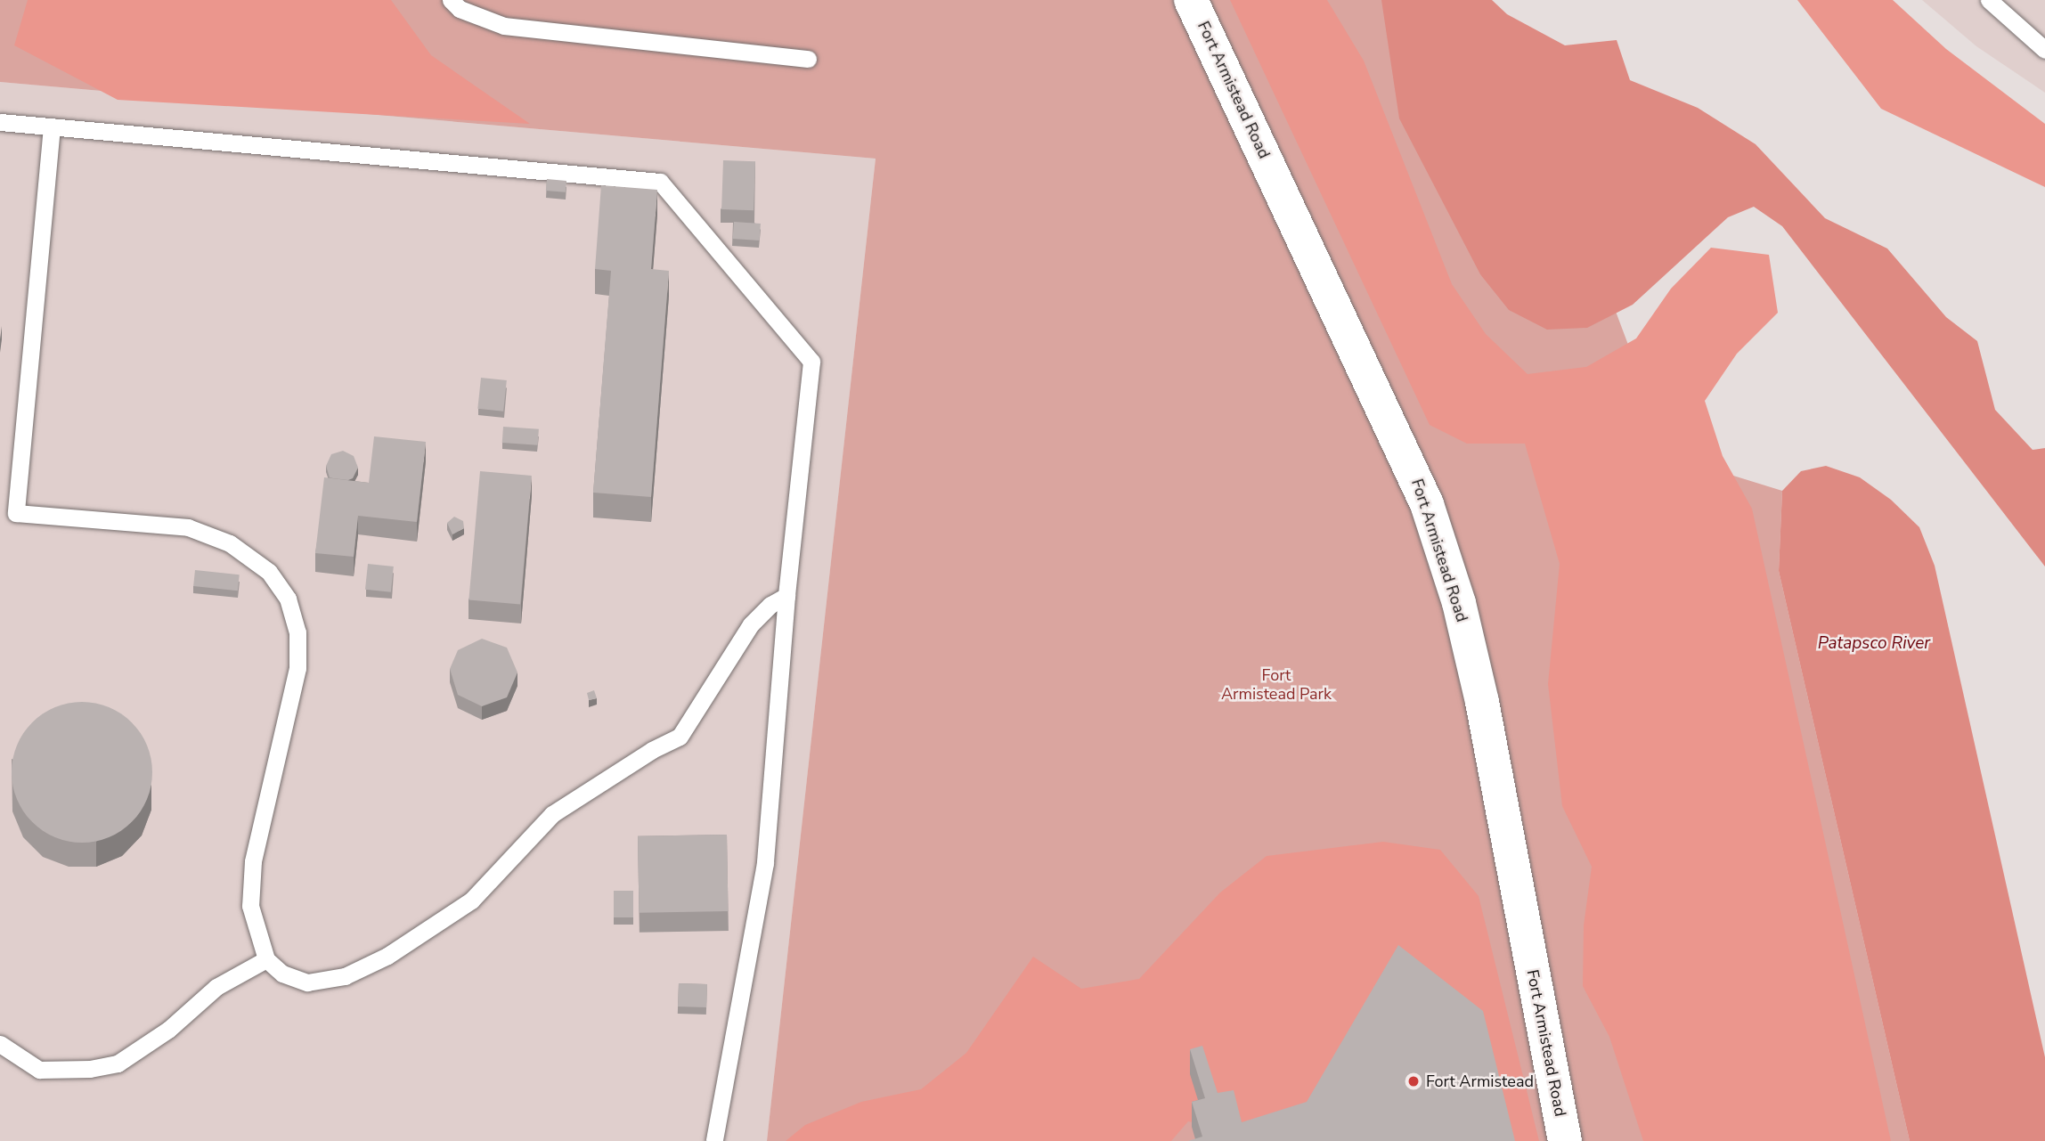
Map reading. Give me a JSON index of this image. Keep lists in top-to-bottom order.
{
  "streets": {
    "street": ["Fort Armistead Road"]
  },
  "water": ["Patapsco River"],
  "parks": ["Fort Armistead Park"],
  "places": ["Fort Armistead"]
}
